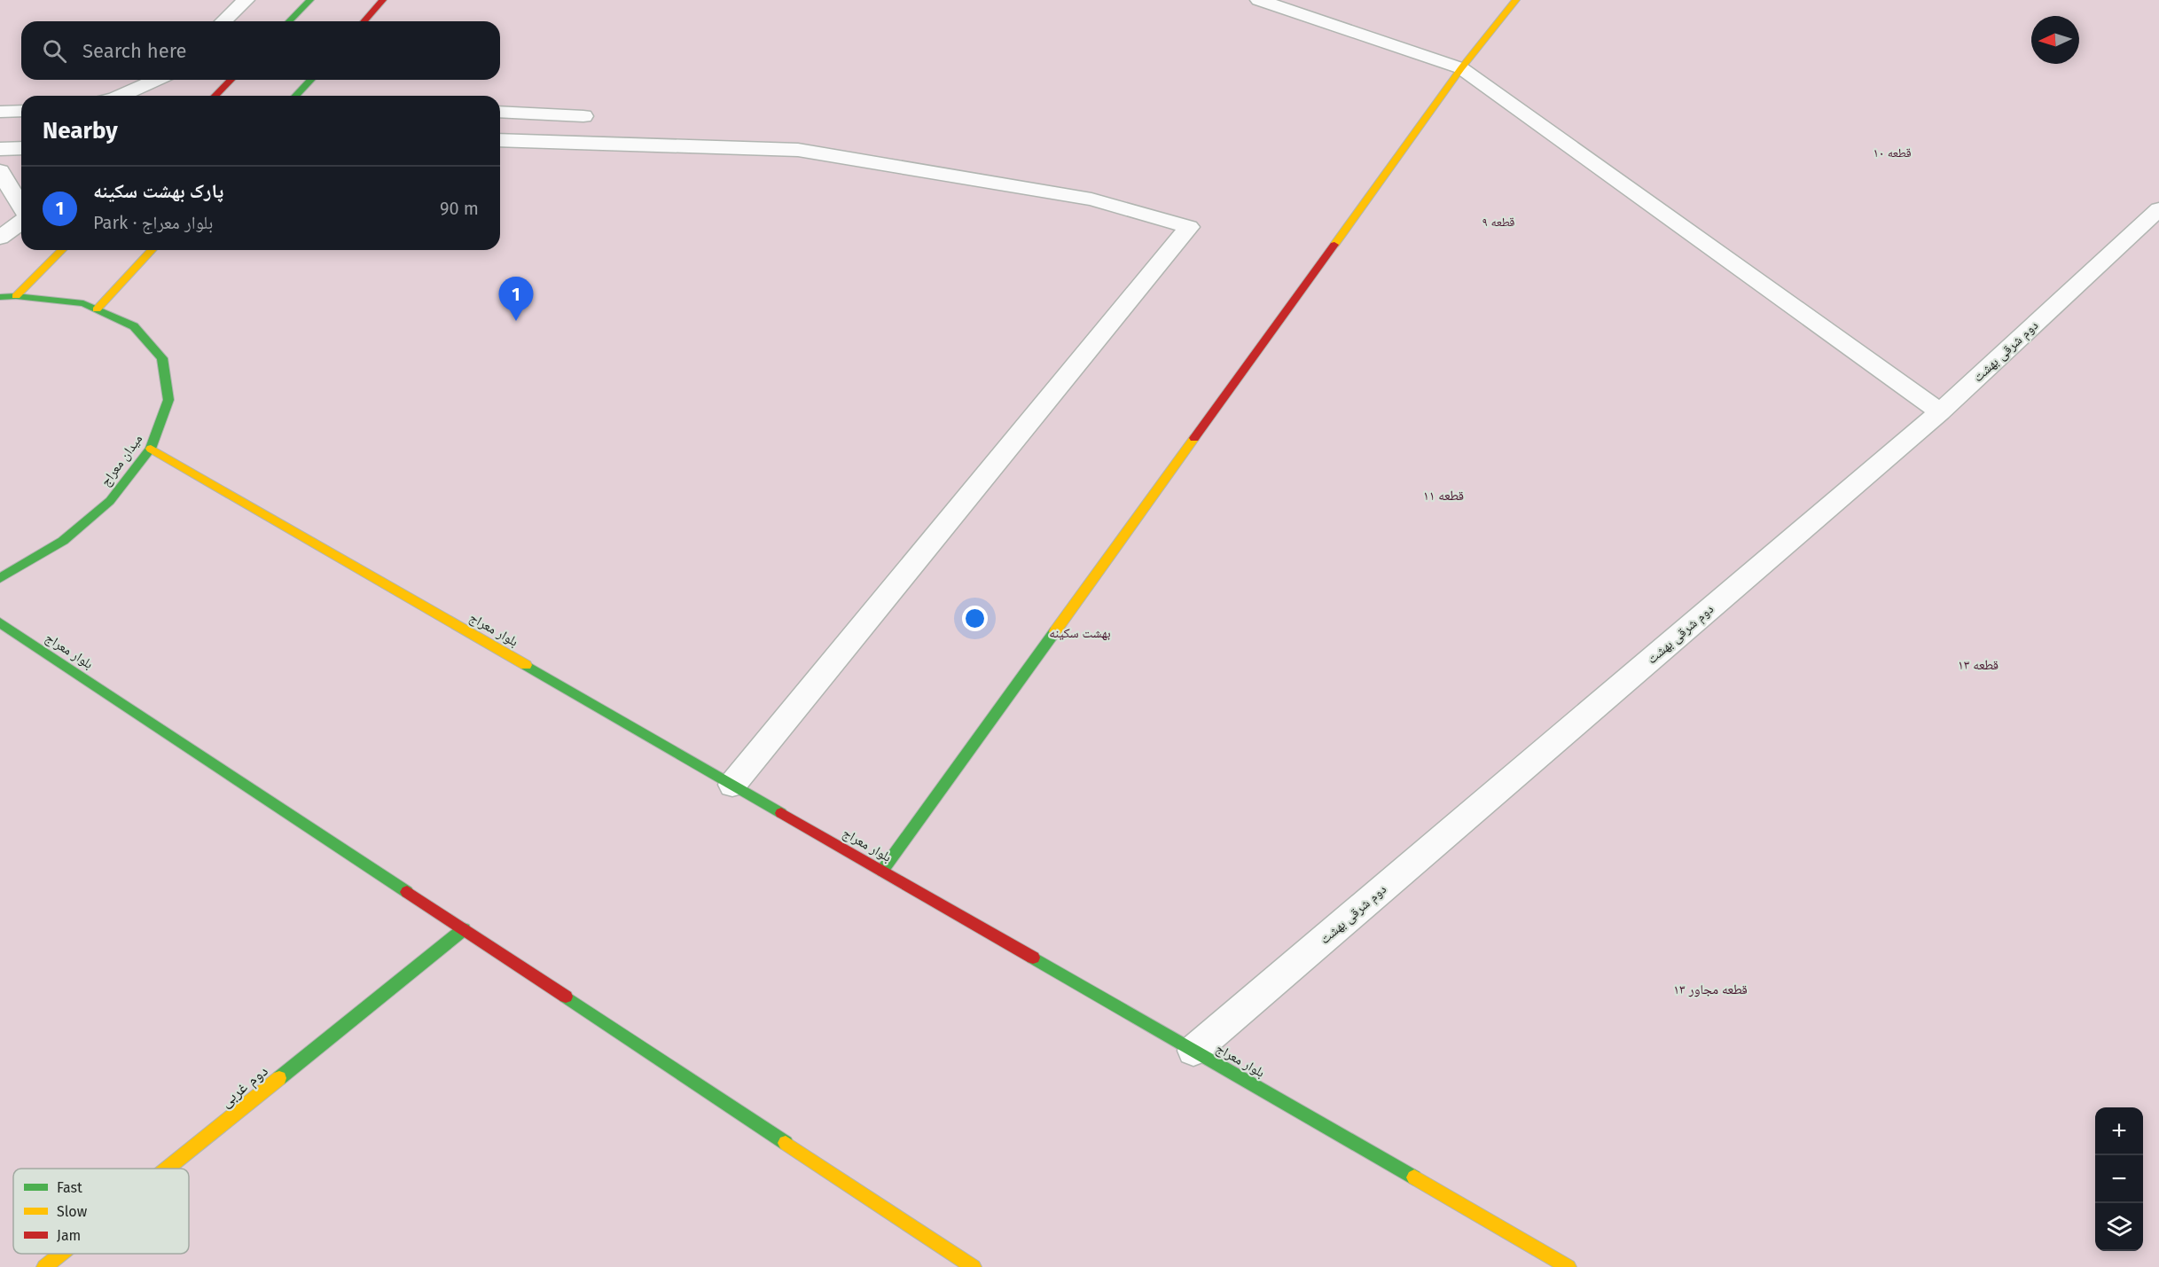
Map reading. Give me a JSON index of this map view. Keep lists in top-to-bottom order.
{
  "streets": {
    "street": ["میدان معراج", "بلوار معراج", "دوم غربی"],
    "lane": ["دوم شرقی بهشت"]
  },
  "crossings": [
    ["دوم شرقی بهشت", "بلوار معراج"],
    ["میدان معراج", "بلوار معراج"],
    ["بلوار معراج", "دوم غربی"]
  ],
  "parks": [
    "قطعه ۱۰",
    "قطعه ۹",
    "قطعه ۱۱",
    "بهشت سکینه",
    "قطعه ۱۳",
    "قطعه مجاور ۱۳"
  ],
  "legend": ["Fast", "Slow", "Jam"],
  "north": "left",
  "page": {
    "search": "Search here",
    "heading": "Nearby",
    "list": [
      {
        "mark": "1",
        "name": "پارک بهشت سکینه",
        "note": "Park · بلوار معراج",
        "value": "90 m"
      }
    ],
    "pins": "1",
    "map_buttons": ["+", "−"]
  }
}
